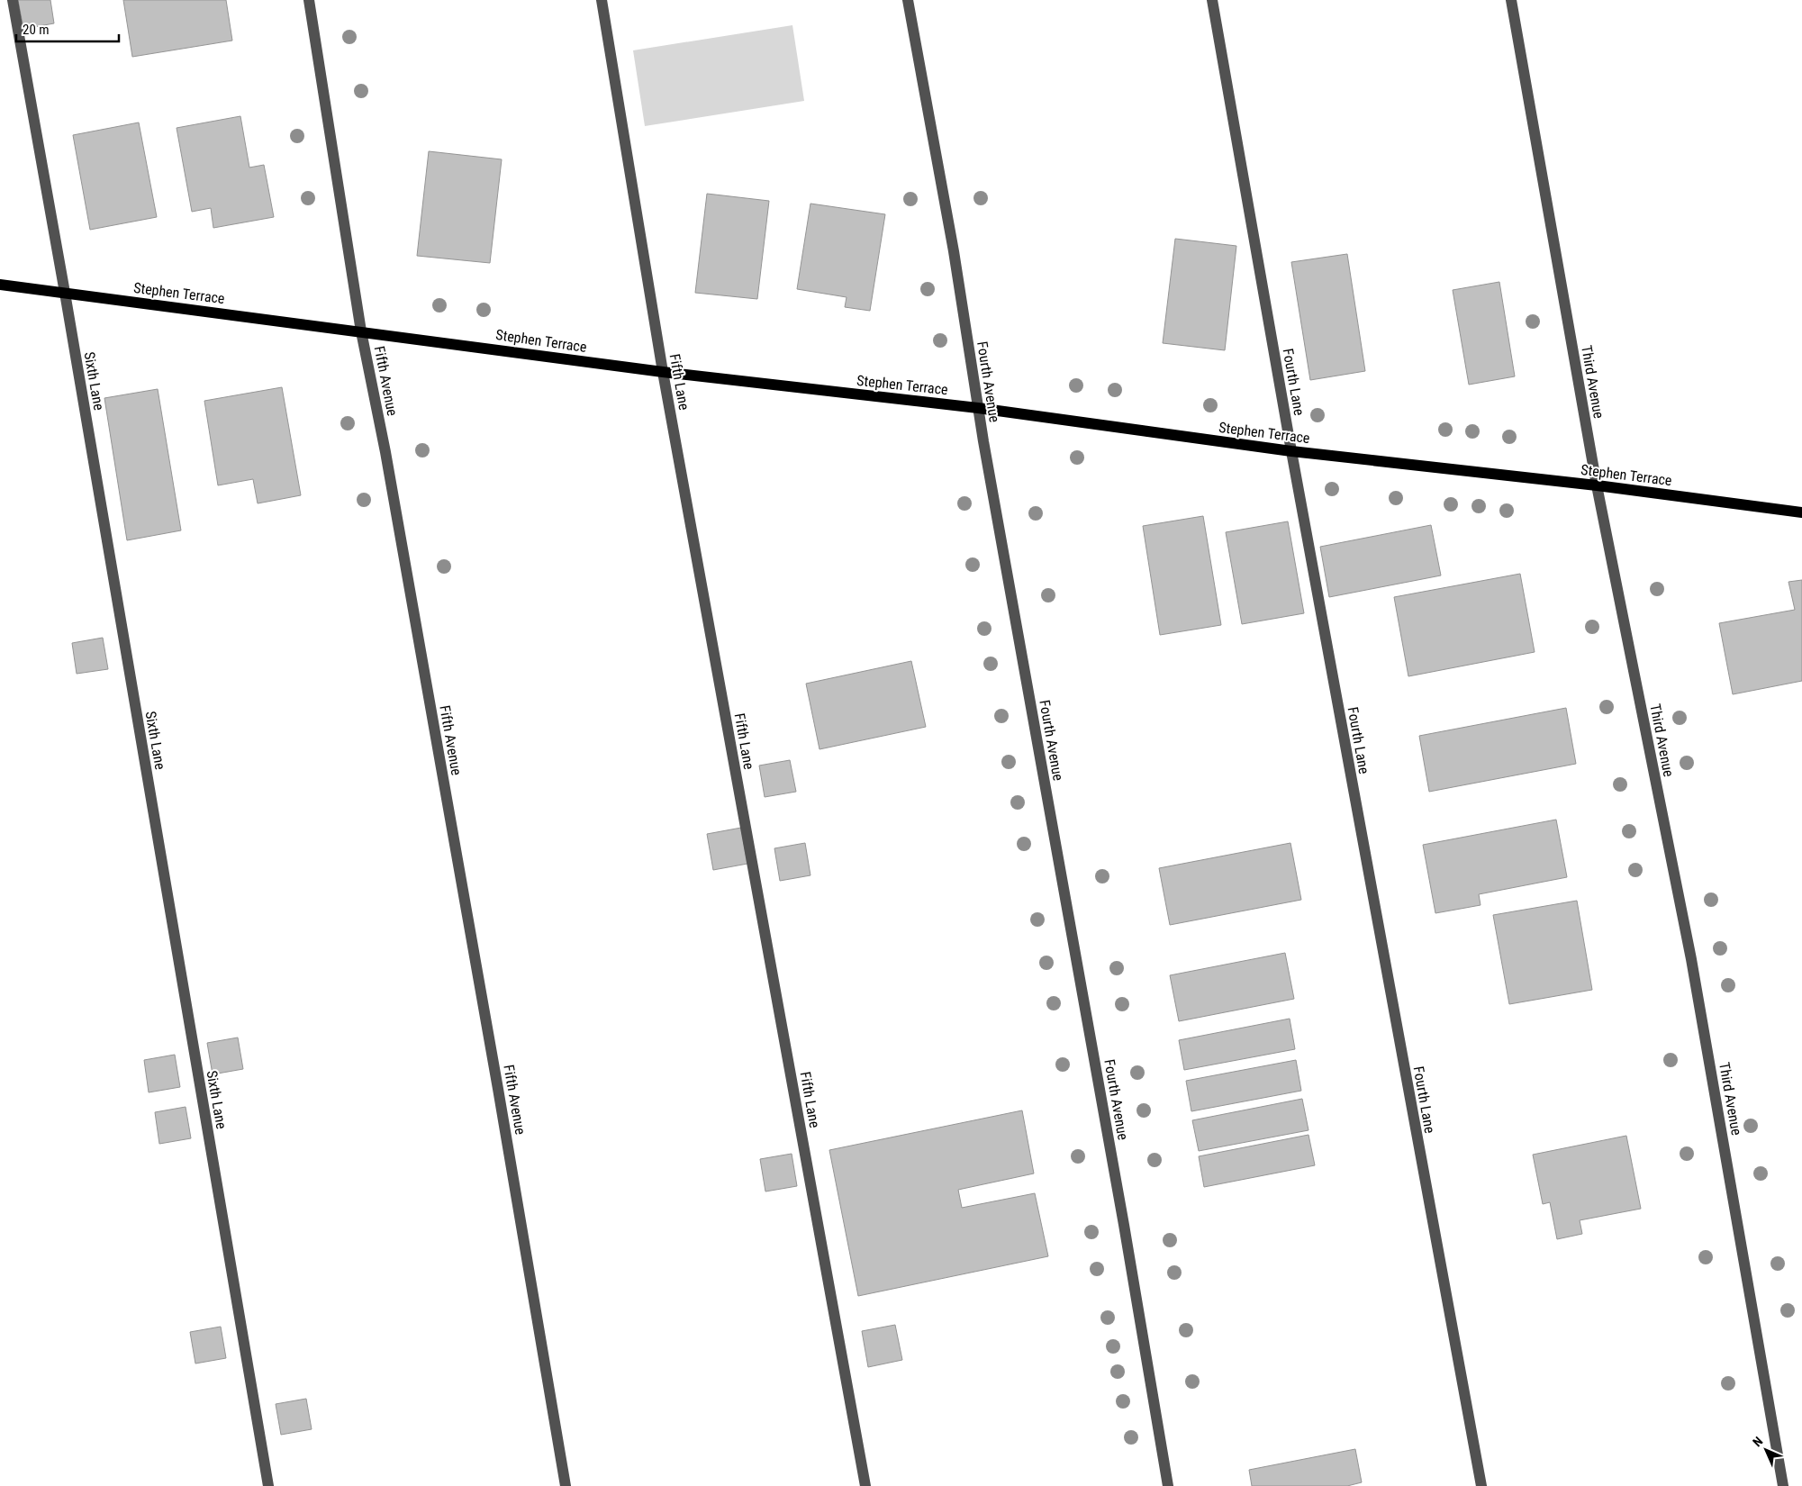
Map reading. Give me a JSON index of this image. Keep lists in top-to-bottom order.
{
  "streets": {
    "main road": ["Stephen Terrace"],
    "street": [
      "Sixth Lane",
      "Fifth Avenue",
      "Fifth Lane",
      "Fourth Avenue",
      "Fourth Lane",
      "Third Avenue"
    ]
  },
  "crossings": [
    ["Stephen Terrace", "Sixth Lane"],
    ["Stephen Terrace", "Fifth Avenue"],
    ["Stephen Terrace", "Fifth Lane"],
    ["Stephen Terrace", "Fourth Avenue"],
    ["Stephen Terrace", "Fourth Lane"],
    ["Stephen Terrace", "Third Avenue"]
  ],
  "scale_bar": "20 m",
  "north": "top left"
}
